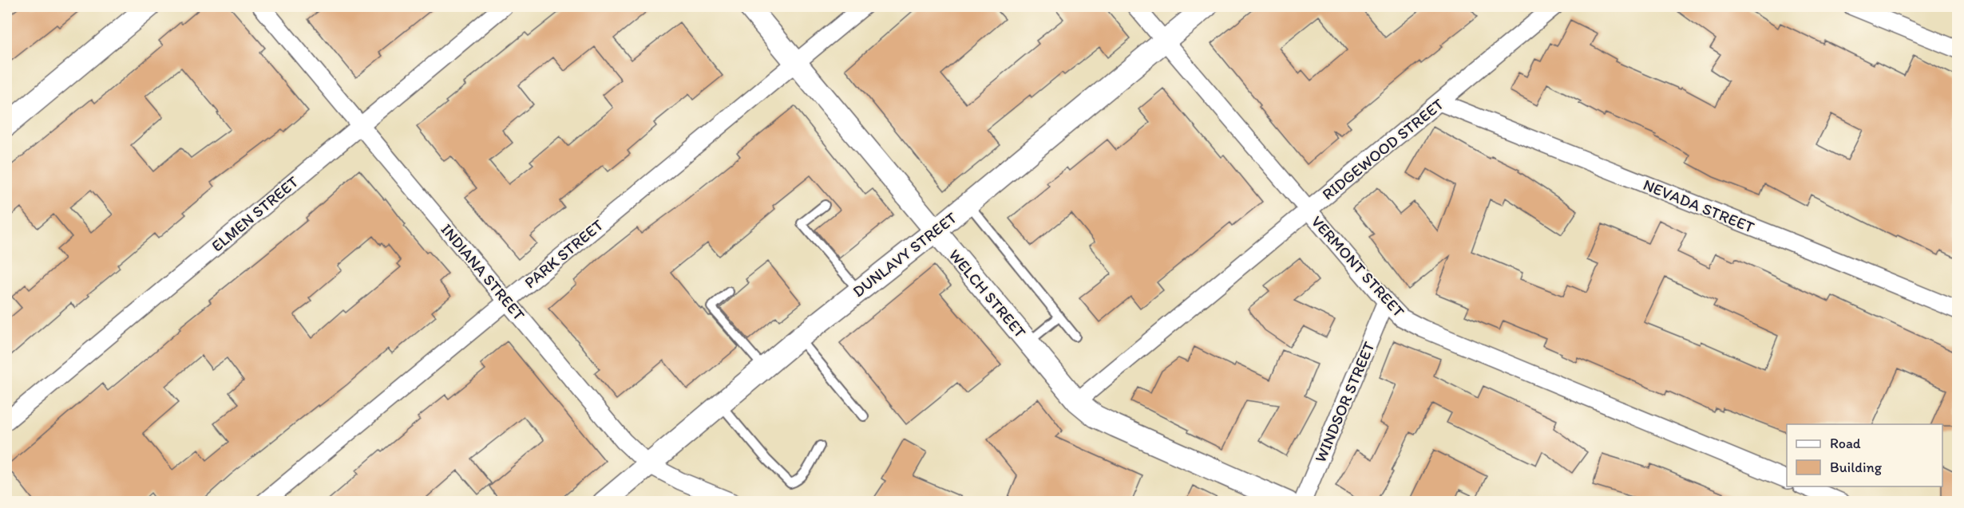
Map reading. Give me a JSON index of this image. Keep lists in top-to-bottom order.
{
  "streets": {
    "street": [
      "RIDGEWOOD STREET",
      "NEVADA STREET",
      "ELMEN STREET",
      "PARK STREET",
      "DUNLAVY STREET",
      "VERMONT STREET",
      "INDIANA STREET",
      "WELCH STREET",
      "WINDSOR STREET"
    ]
  },
  "crossings": [
    ["RIDGEWOOD STREET", "NEVADA STREET"],
    ["RIDGEWOOD STREET", "VERMONT STREET"],
    ["RIDGEWOOD STREET", "WELCH STREET"],
    ["ELMEN STREET", "INDIANA STREET"],
    ["PARK STREET", "INDIANA STREET"],
    ["PARK STREET", "WELCH STREET"],
    ["DUNLAVY STREET", "VERMONT STREET"],
    ["DUNLAVY STREET", "INDIANA STREET"],
    ["DUNLAVY STREET", "WELCH STREET"],
    ["VERMONT STREET", "WINDSOR STREET"]
  ],
  "legend": ["Road", "Building"]
}
